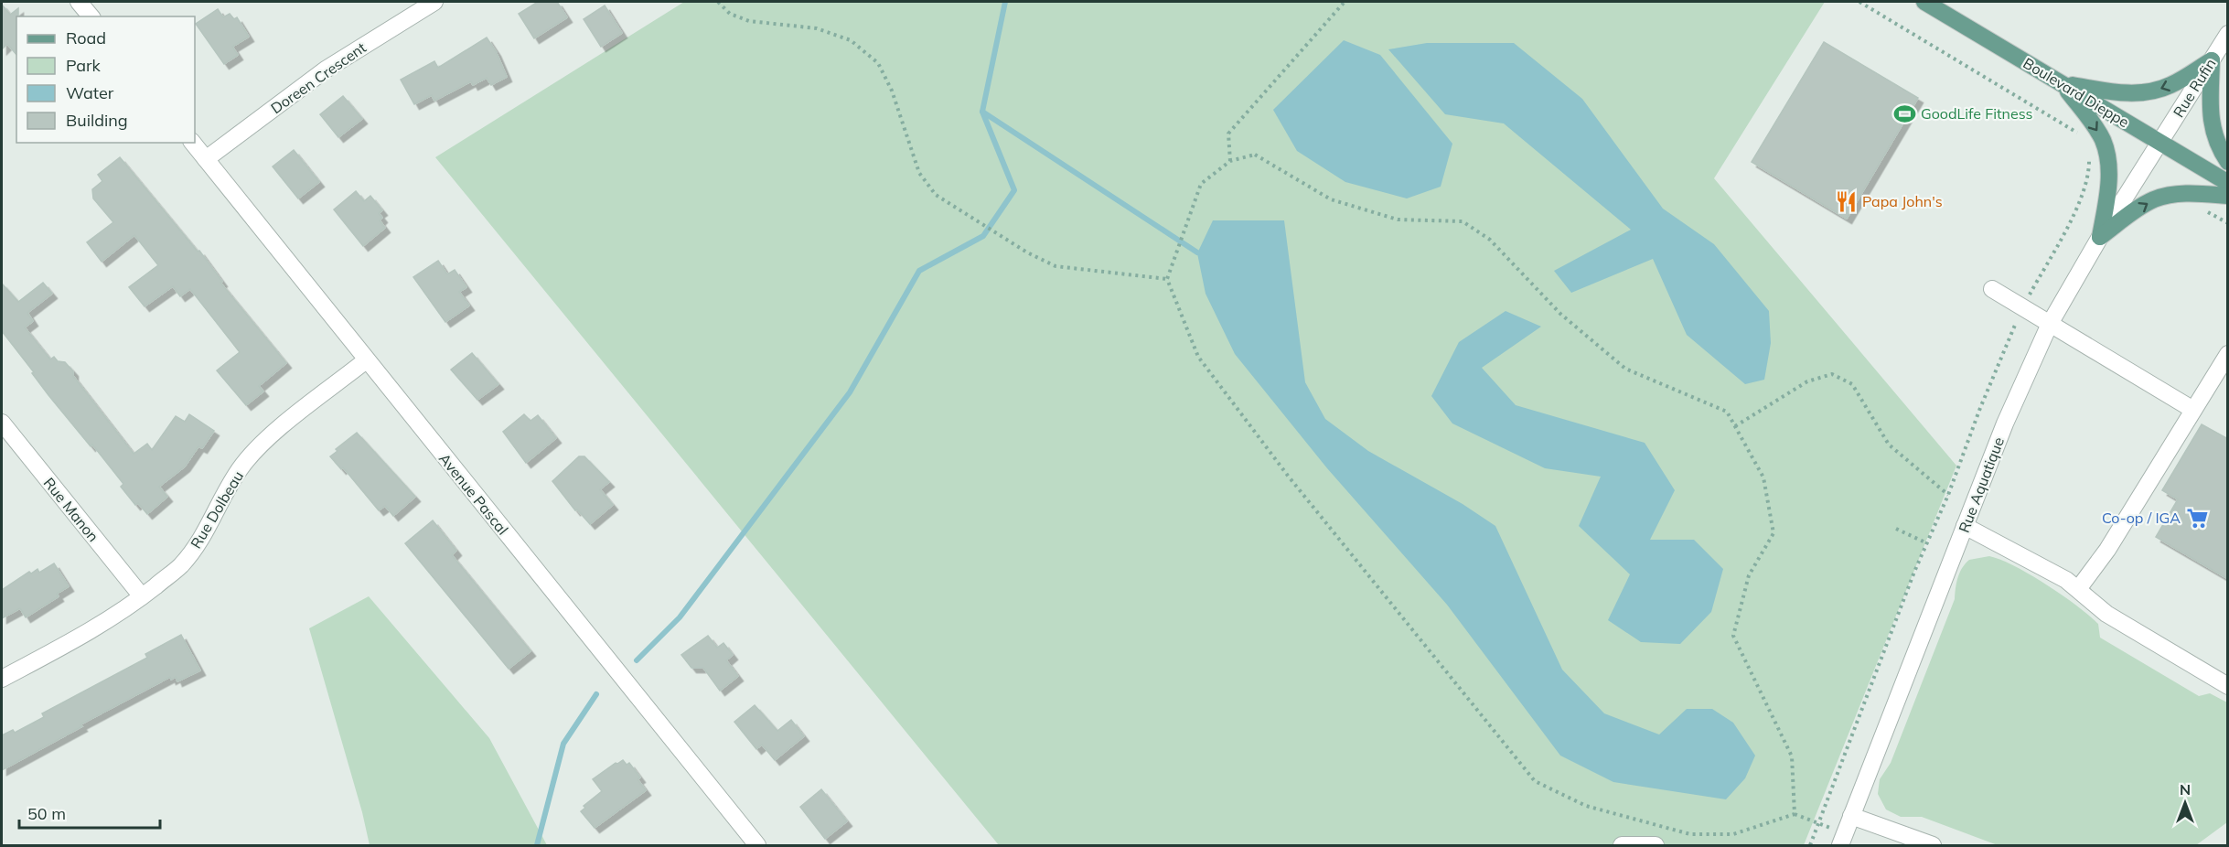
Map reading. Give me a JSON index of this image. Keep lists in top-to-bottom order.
{
  "streets": {
    "main road": ["Boulevard Dieppe"],
    "street": [
      "Doreen Crescent",
      "Rue Rufin",
      "Rue Aquatique",
      "Avenue Pascal",
      "Rue Manon",
      "Rue Dolbeau"
    ]
  },
  "crossings": [
    ["Doreen Crescent", "Avenue Pascal"],
    ["Rue Rufin", "Boulevard Dieppe"],
    ["Rue Rufin", "Rue Aquatique"],
    ["Boulevard Dieppe", "Rue Aquatique"],
    ["Avenue Pascal", "Rue Dolbeau"],
    ["Rue Manon", "Rue Dolbeau"]
  ],
  "places": {
    "sports": ["GoodLife Fitness"],
    "restaurant": ["Papa John's"],
    "supermarket": ["Co-op / IGA"]
  },
  "legend": [
    "Road",
    "Park",
    "Water",
    "Building"
  ],
  "scale_bar": "50 m",
  "north": "top"
}
